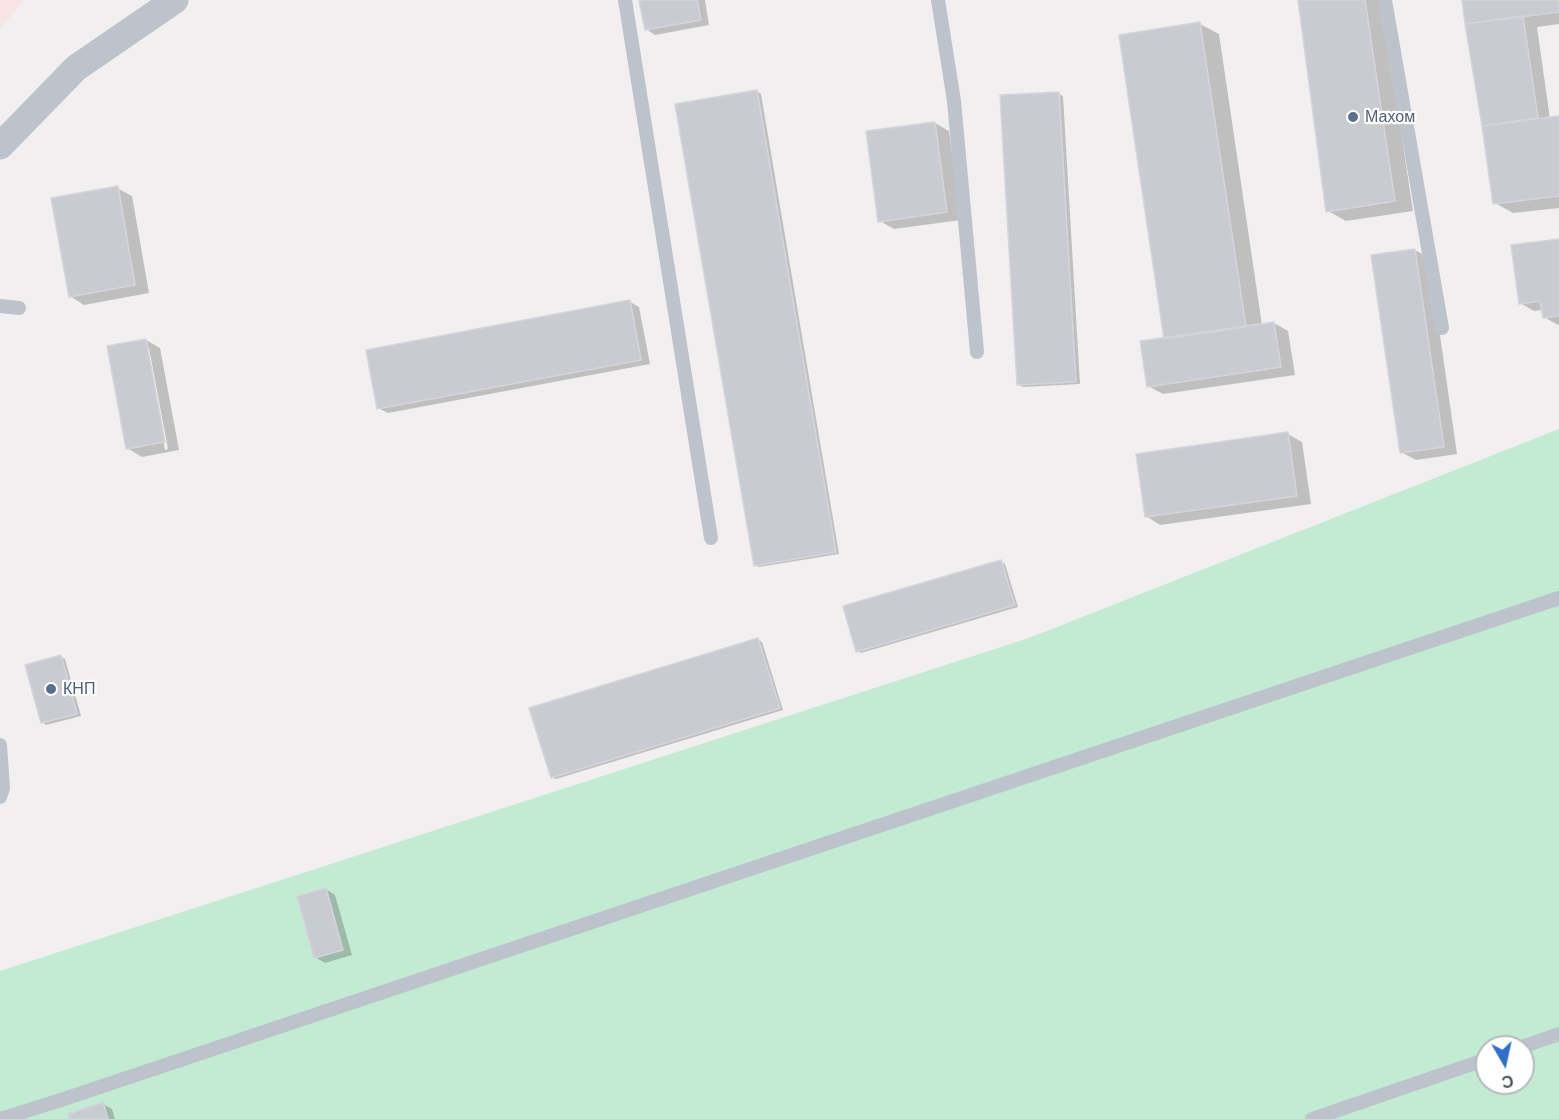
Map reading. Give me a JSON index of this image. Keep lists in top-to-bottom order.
{
  "places": ["Махом", "КНП"],
  "north": "bottom"
}
